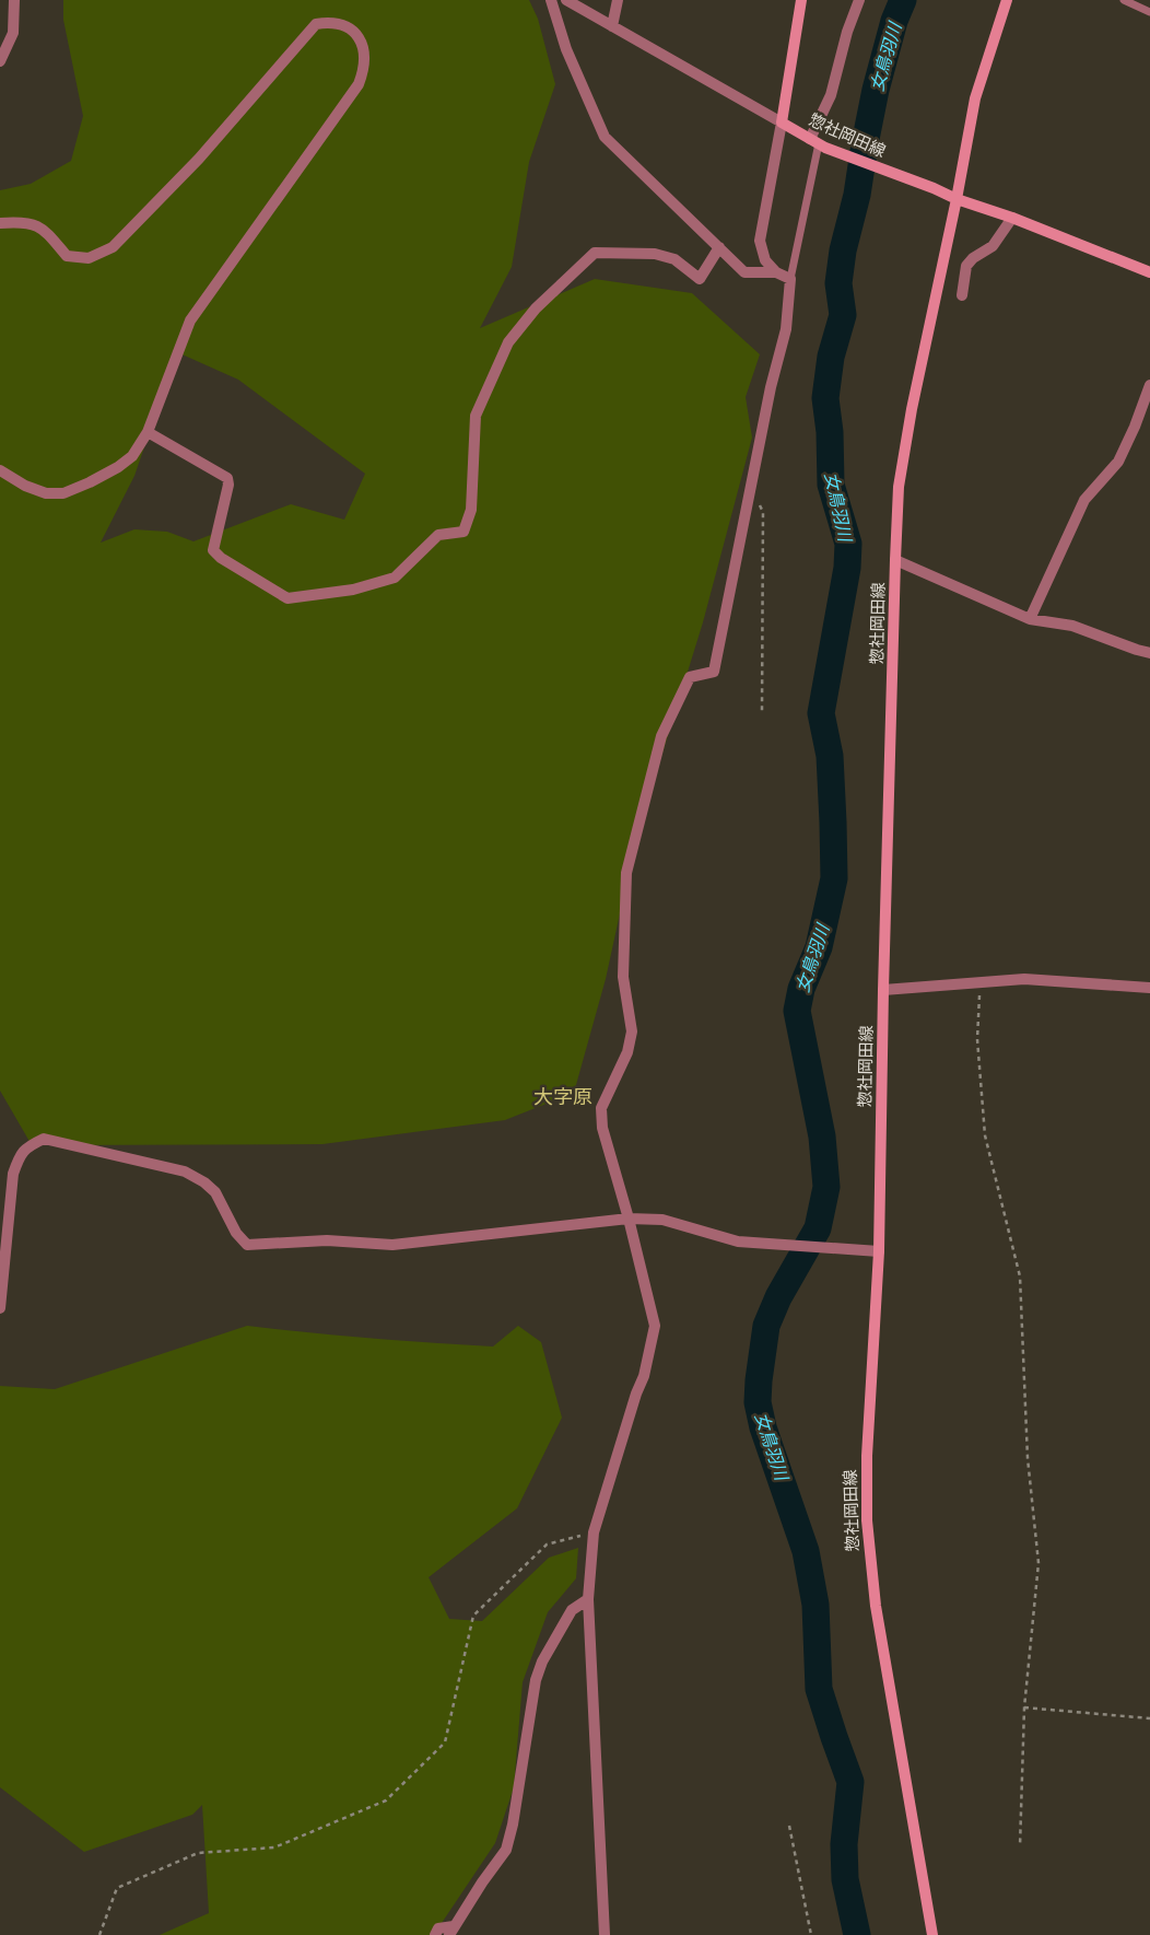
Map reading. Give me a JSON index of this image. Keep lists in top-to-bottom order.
{
  "streets": {
    "main road": ["惣社岡田線"]
  },
  "districts": ["大字原"],
  "water": ["女鳥羽川"]
}
